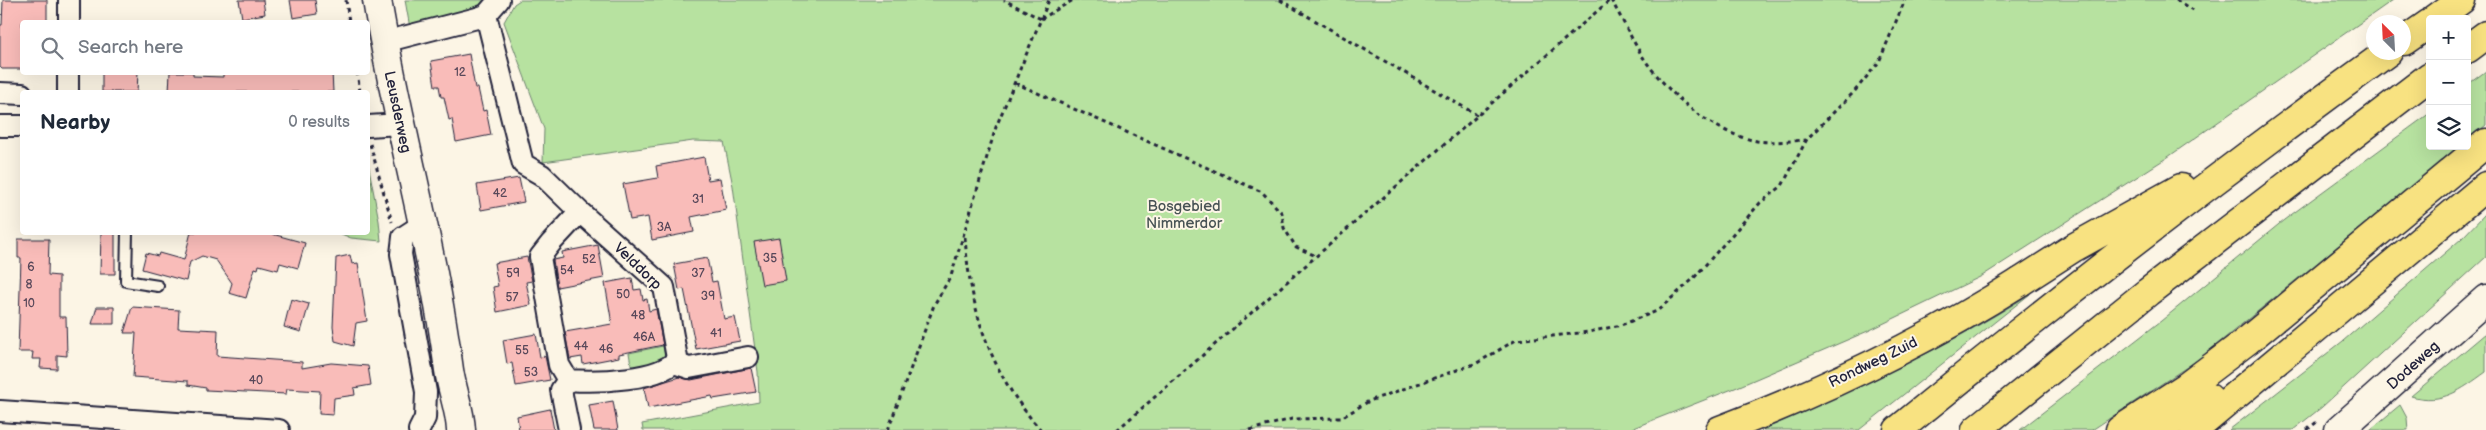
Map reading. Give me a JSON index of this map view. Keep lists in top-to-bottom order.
{
  "streets": {
    "main road": ["Rondweg Zuid"],
    "street": ["Leusderweg", "Velddorp", "Dodeweg"]
  },
  "parks": ["Bosgebied Nimmerdor"],
  "house_numbers": [
    "12",
    "42",
    "31",
    "3A",
    "35",
    "52",
    "6",
    "54",
    "59",
    "37",
    "8",
    "50",
    "39",
    "57",
    "10",
    "48",
    "41",
    "46A",
    "44",
    "46",
    "55",
    "53",
    "40"
  ],
  "north": "top left",
  "page": {
    "map_buttons": ["+", "−"],
    "search": "Search here",
    "heading": ["Nearby", "0 results"]
  }
}
